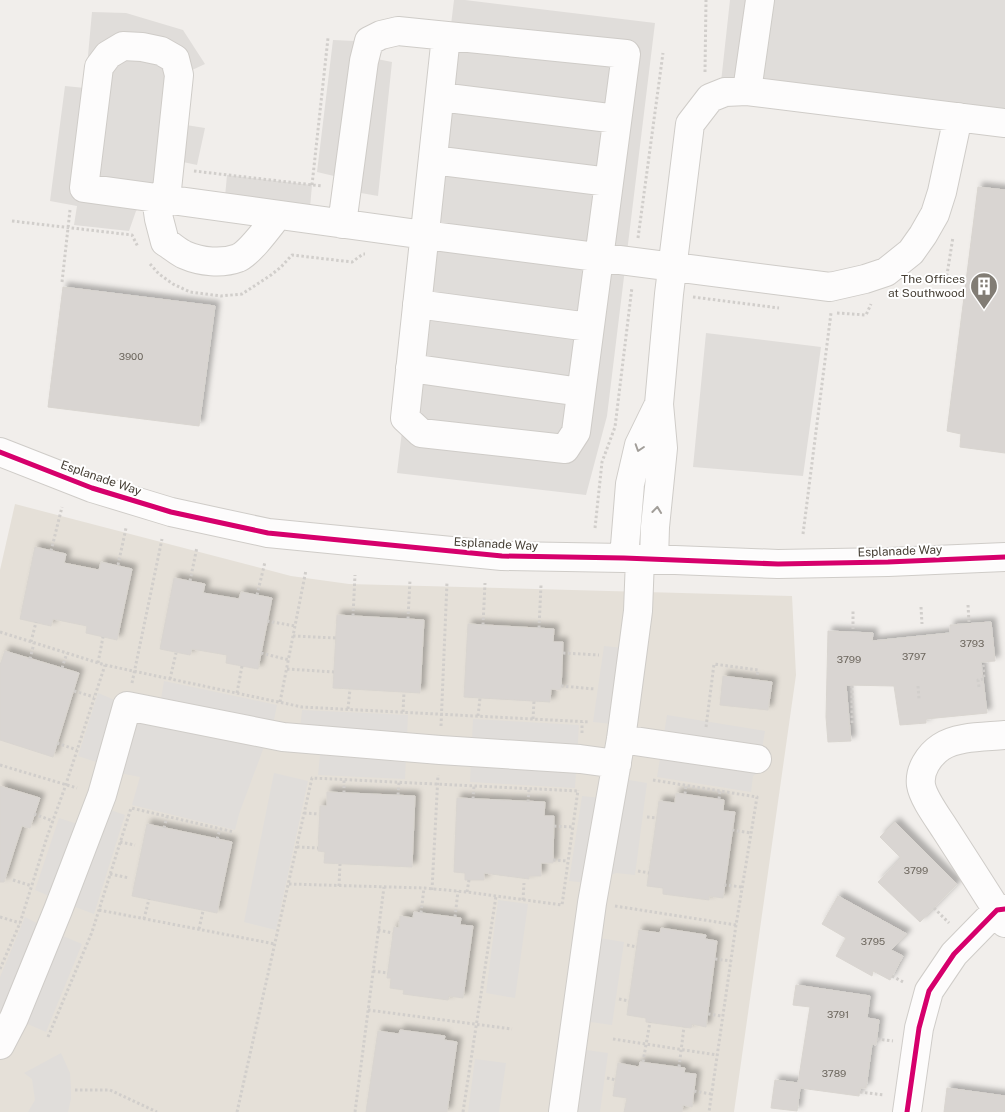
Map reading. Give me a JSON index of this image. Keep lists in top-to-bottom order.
{
  "streets": {
    "street": ["Esplanade Way"]
  },
  "places": {
    "building": ["The Offices at Southwood"]
  },
  "house_numbers": [
    "3900",
    "3793",
    "3797",
    "3799",
    "3799",
    "3795",
    "3791",
    "3789"
  ]
}
